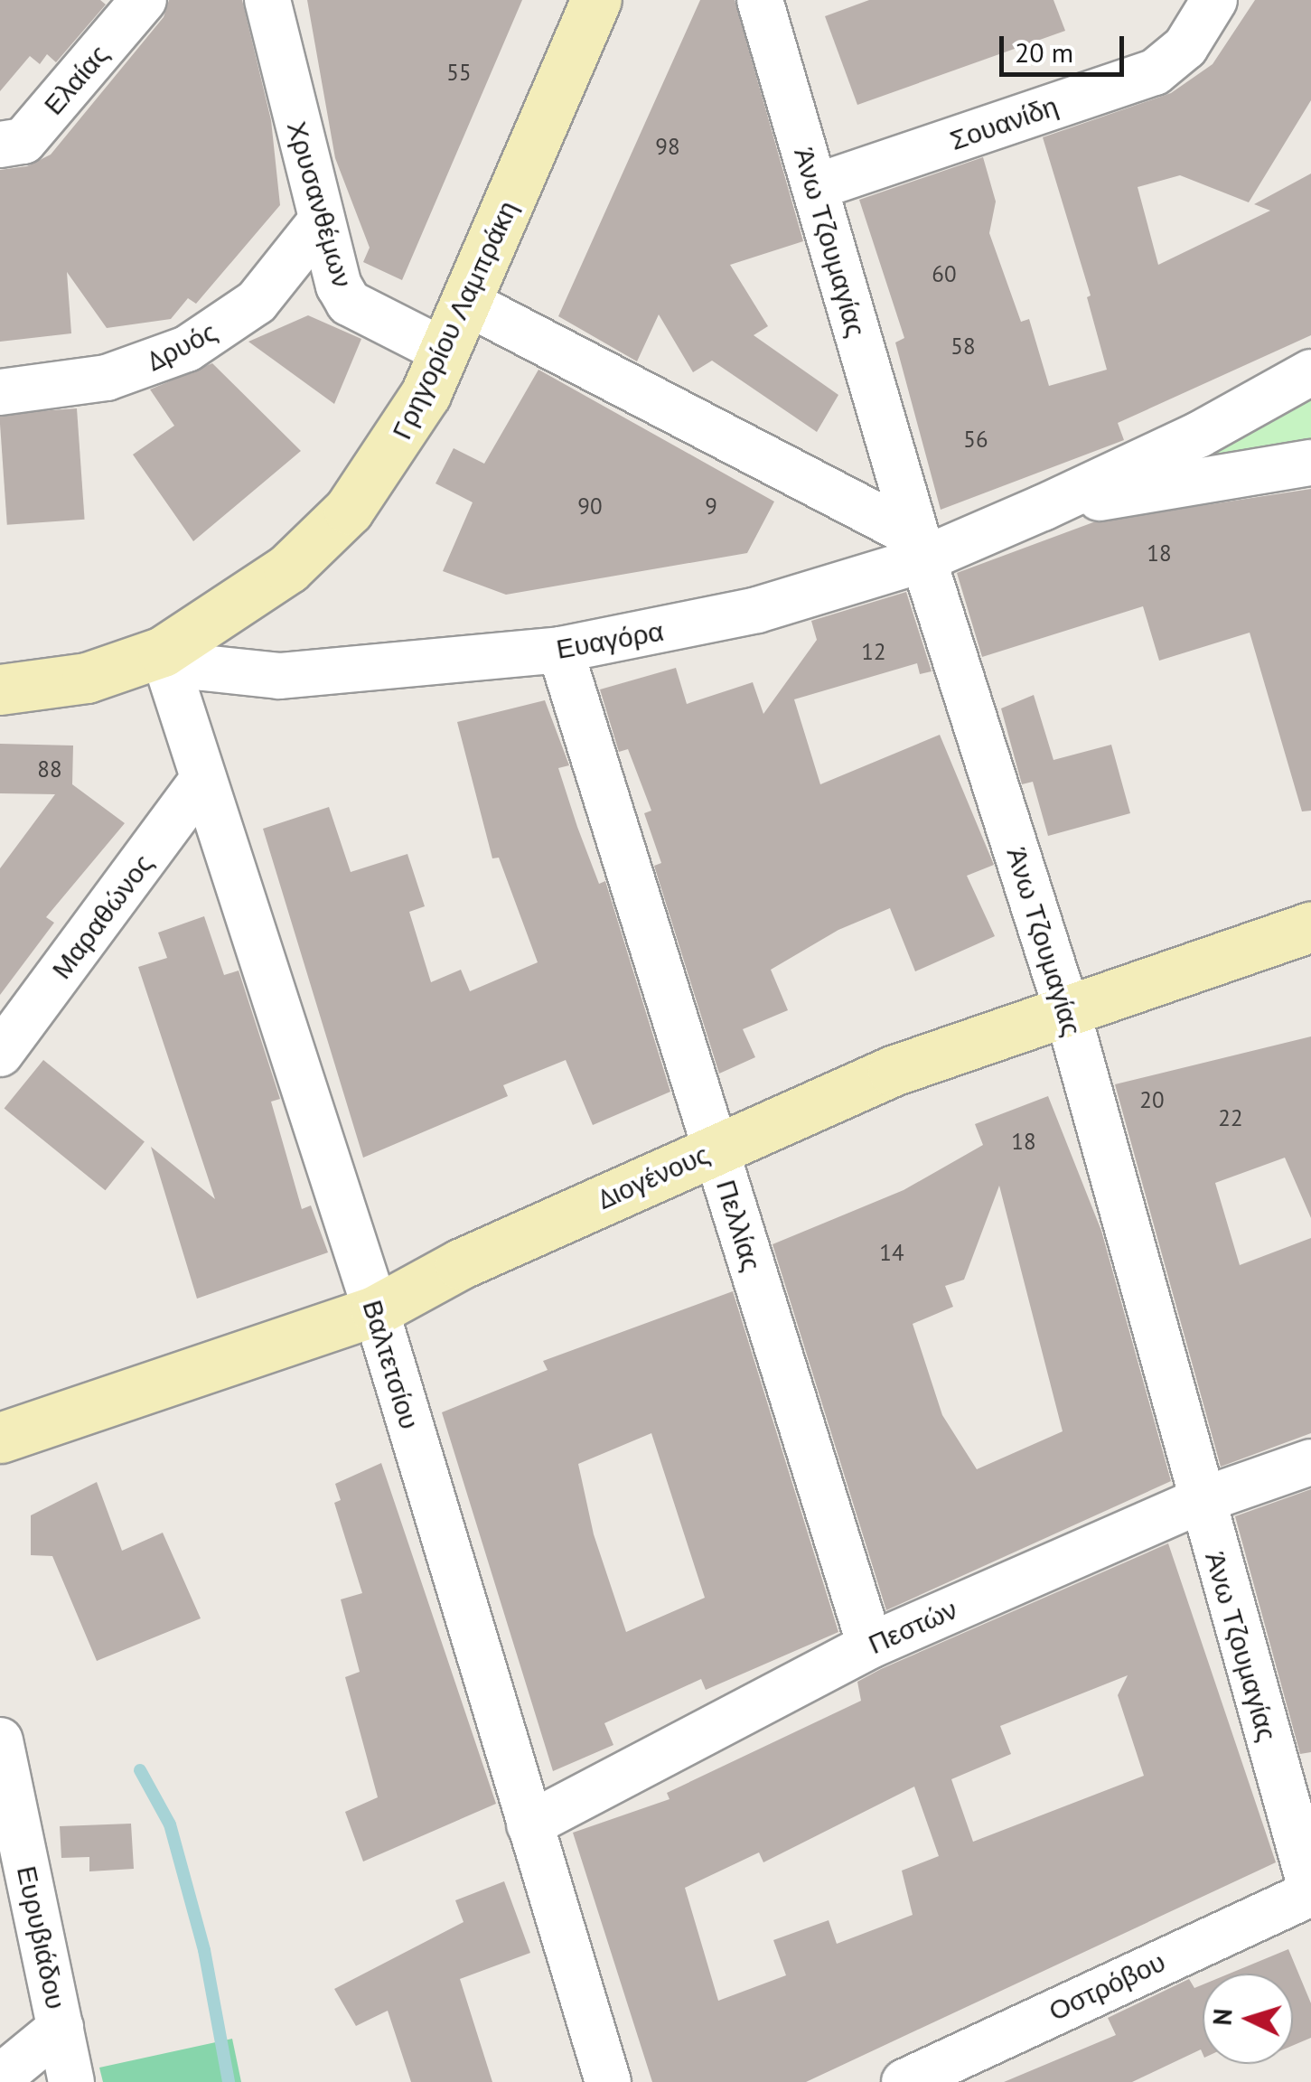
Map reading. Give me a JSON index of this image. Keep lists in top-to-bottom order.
{
  "streets": {
    "street": [
      "Ελαίας",
      "Σουανίδη",
      "Χρυσανθέμων",
      "Άνω Τζουμαγίας",
      "Γρηγορίου Λαμπράκη",
      "Δρυός",
      "Ευαγόρα",
      "Μαραθώνος",
      "Διογένους",
      "Πελλίας",
      "Βαλτετσίου",
      "Πεστών",
      "Ευρυβιάδου",
      "Οστρόβου"
    ]
  },
  "crossings": [
    ["Σουανίδη", "Άνω Τζουμαγίας"],
    ["Χρυσανθέμων", "Γρηγορίου Λαμπράκη"],
    ["Χρυσανθέμων", "Δρυός"],
    ["Άνω Τζουμαγίας", "Ευαγόρα"],
    ["Άνω Τζουμαγίας", "Διογένους"],
    ["Άνω Τζουμαγίας", "Πεστών"],
    ["Άνω Τζουμαγίας", "Οστρόβου"],
    ["Γρηγορίου Λαμπράκη", "Ευαγόρα"],
    ["Γρηγορίου Λαμπράκη", "Βαλτετσίου"],
    ["Ευαγόρα", "Πελλίας"],
    ["Ευαγόρα", "Βαλτετσίου"],
    ["Μαραθώνος", "Βαλτετσίου"],
    ["Διογένους", "Πελλίας"],
    ["Διογένους", "Βαλτετσίου"],
    ["Πελλίας", "Πεστών"],
    ["Βαλτετσίου", "Πεστών"]
  ],
  "house_numbers": [
    "55",
    "98",
    "60",
    "58",
    "56",
    "90",
    "9",
    "18",
    "12",
    "88",
    "20",
    "22",
    "18",
    "14"
  ],
  "scale_bar": "20 m",
  "north": "left"
}
